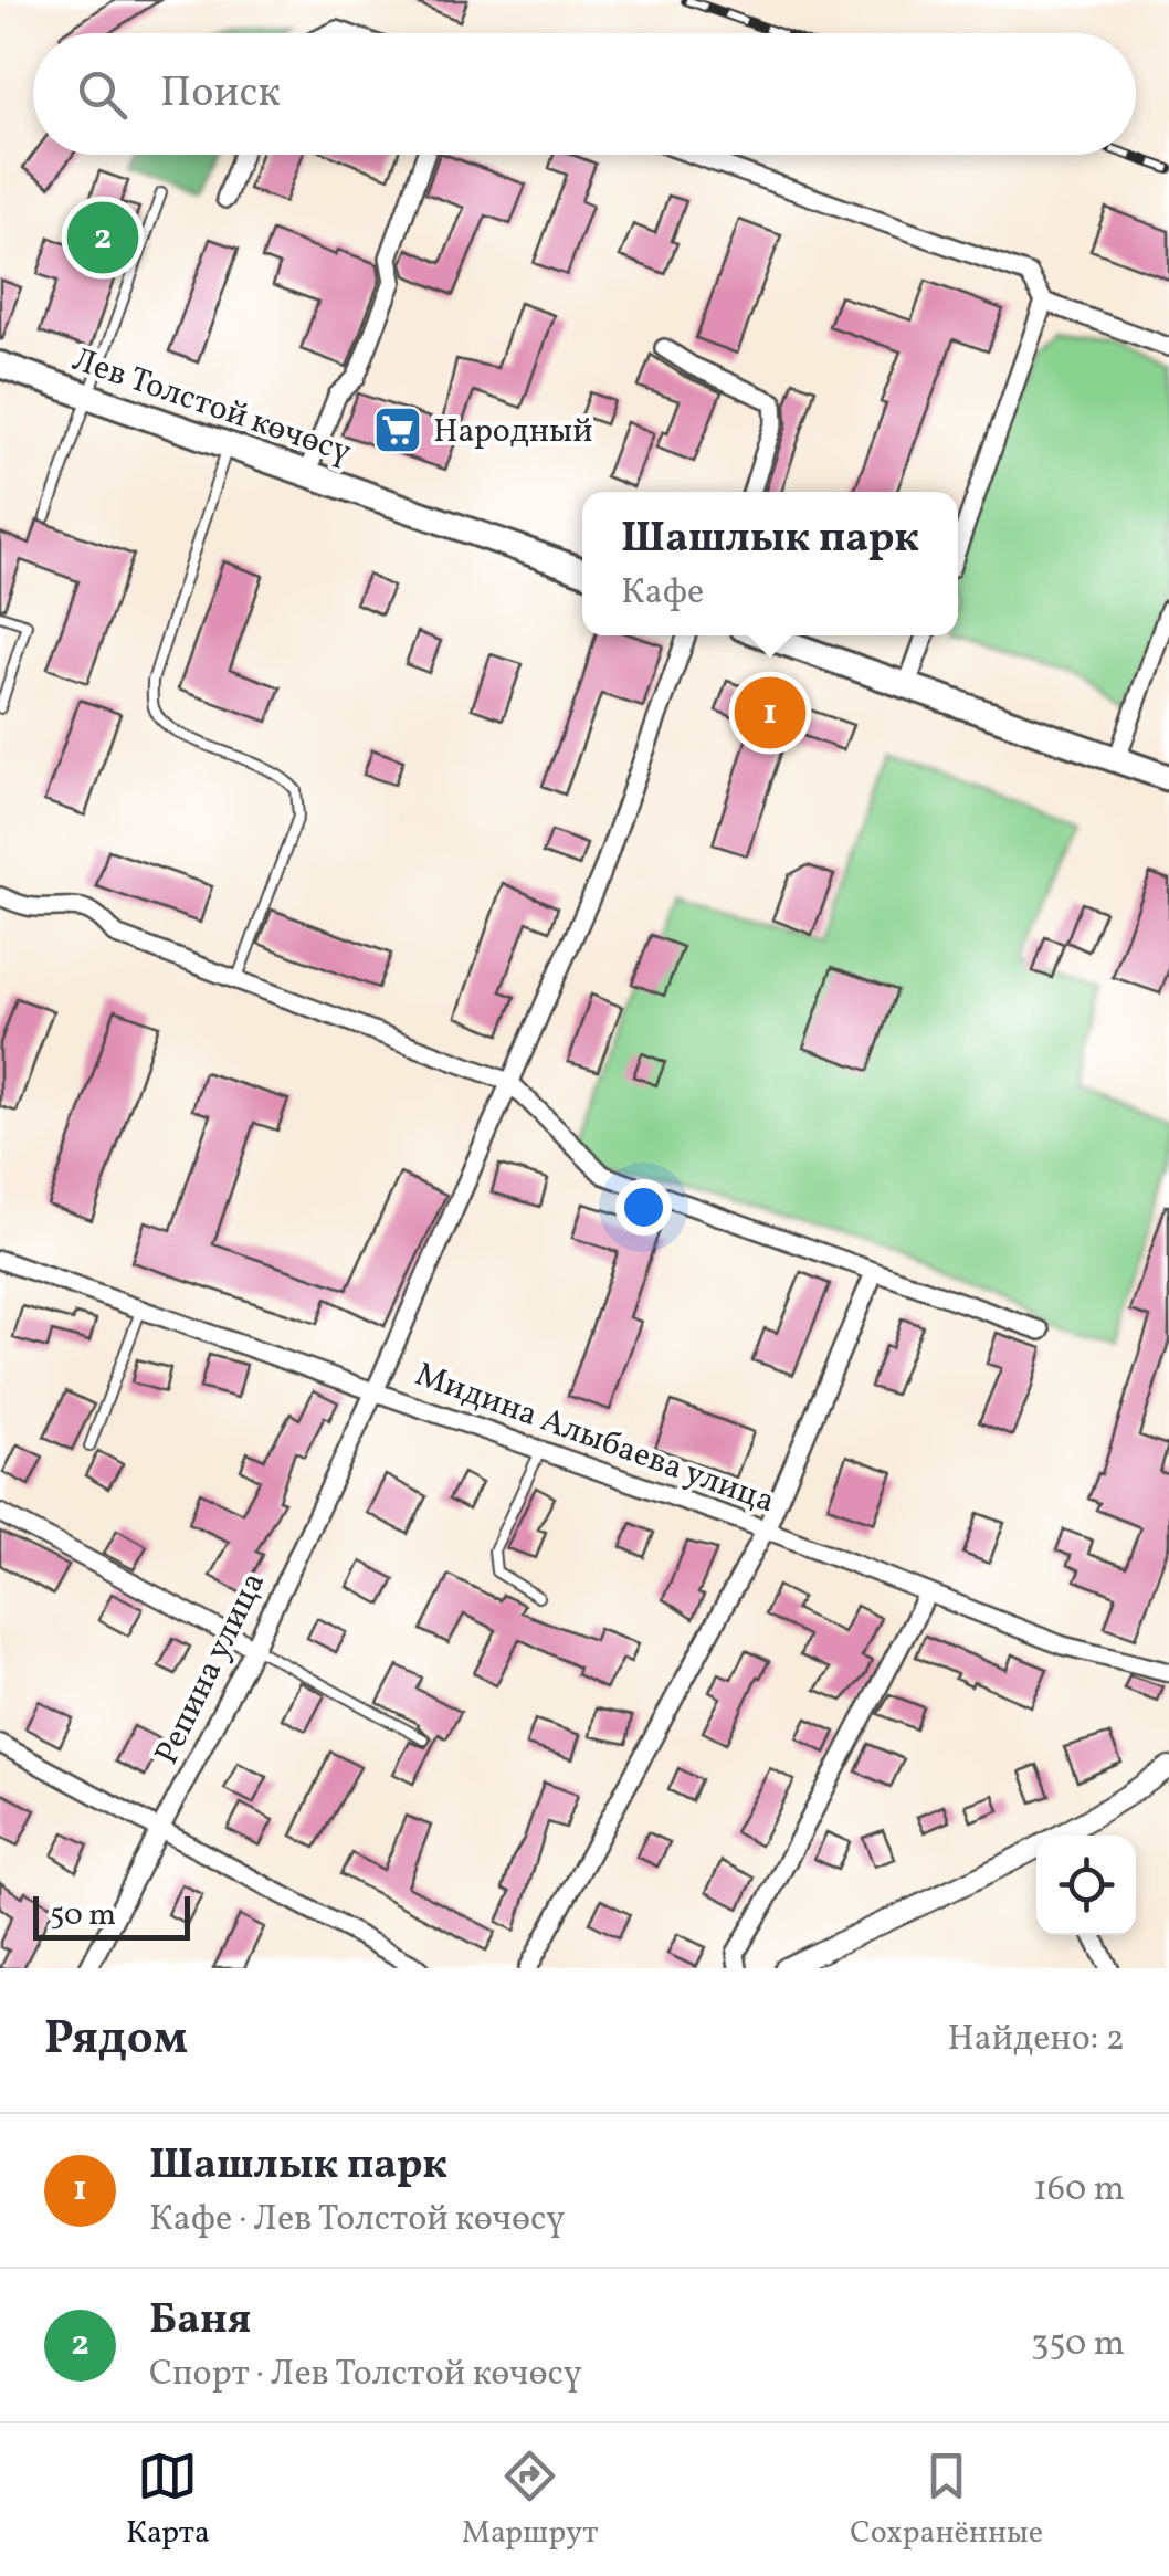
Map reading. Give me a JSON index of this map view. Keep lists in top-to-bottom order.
{
  "streets": {
    "main road": ["Лев Толстой көчөсү"],
    "street": ["Мидина Алыбаева улица", "Репина улица"]
  },
  "crossings": [
    ["Мидина Алыбаева улица", "Репина улица"]
  ],
  "places": {
    "supermarket": ["Народный"]
  },
  "scale_bar": "50 m",
  "page": {
    "search": "Поиск",
    "pins": ["2", "1"],
    "popup": ["Шашлык парк", "Кафе"],
    "scale": "50 m",
    "heading": ["Рядом", "Найдено: 2"],
    "list": [
      {
        "mark": "1",
        "name": "Шашлык парк",
        "note": "Кафе · Лев Толстой көчөсү",
        "value": "160 m"
      },
      {
        "mark": "2",
        "name": "Баня",
        "note": "Спорт · Лев Толстой көчөсү",
        "value": "350 m"
      }
    ],
    "nav": ["Карта", "Маршрут", "Сохранённые"]
  }
}
